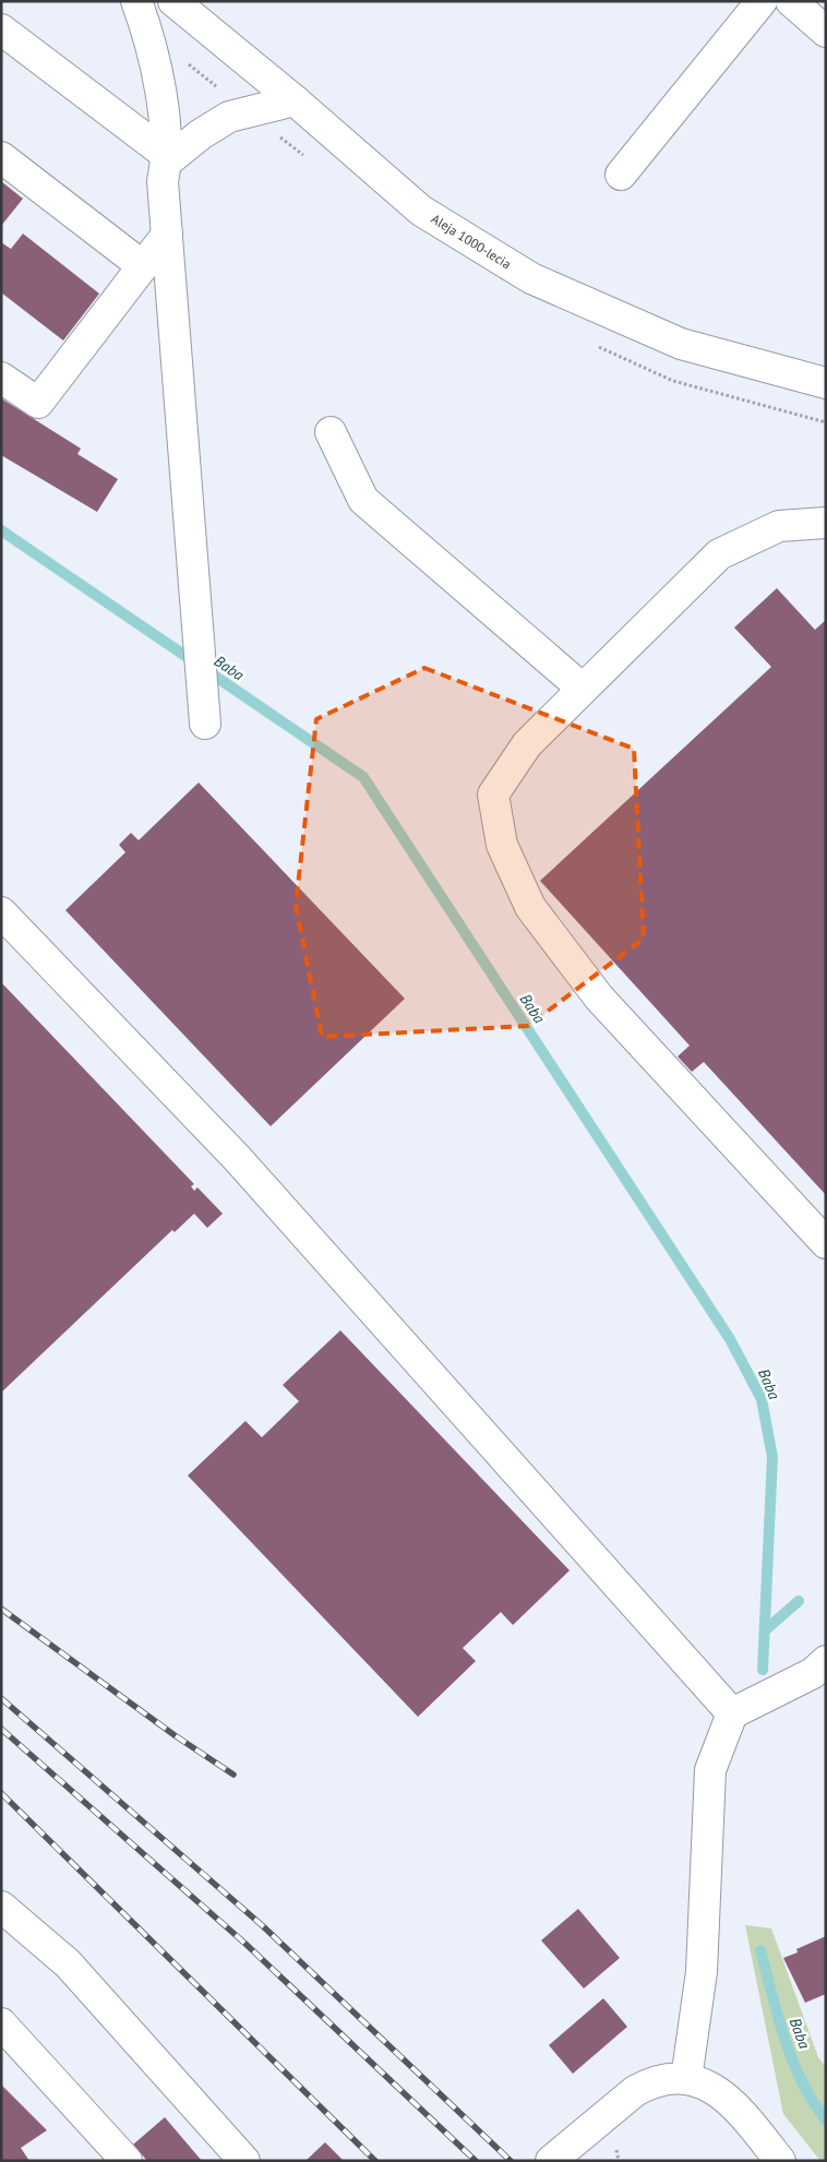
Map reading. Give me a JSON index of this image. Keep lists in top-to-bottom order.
{
  "streets": {
    "street": ["Aleja 1000-lecia"]
  },
  "water": ["Baba"]
}
